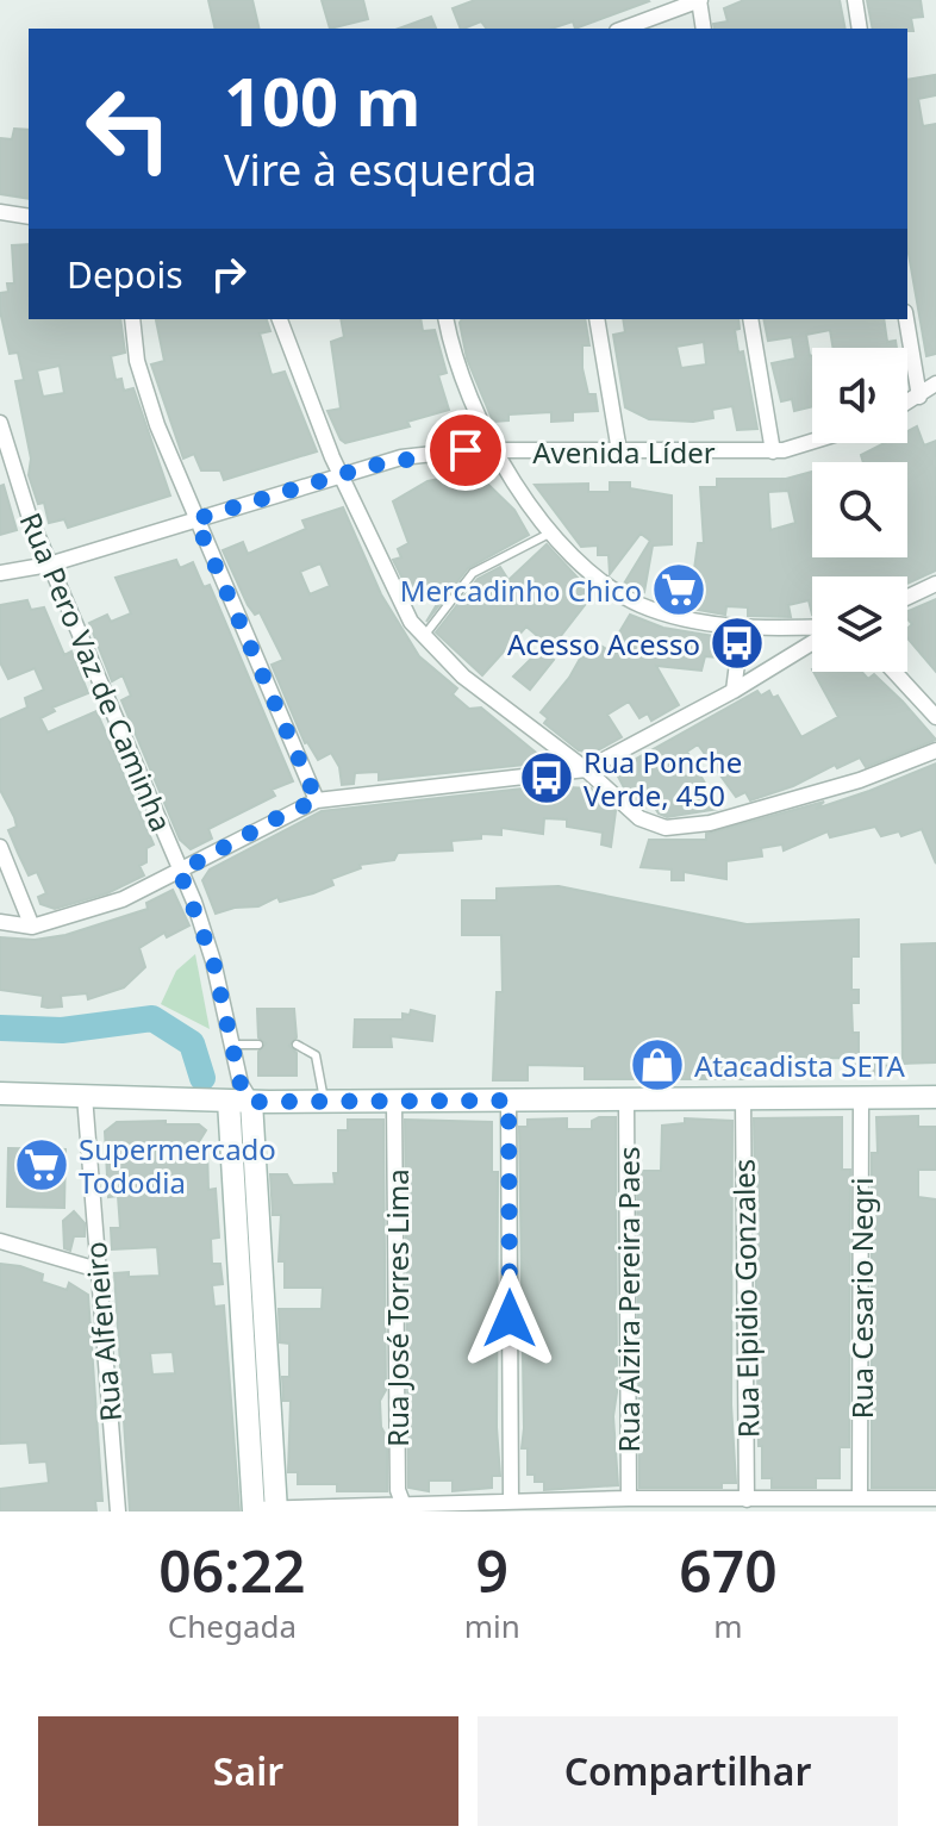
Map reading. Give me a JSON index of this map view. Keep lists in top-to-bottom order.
{
  "streets": {
    "street": [
      "Avenida Líder",
      "Rua Pero Vaz de Caminha",
      "Rua Elpidio Gonzales",
      "Rua Cesario Negri",
      "Rua Alzira Pereira Paes",
      "Rua José Torres Lima",
      "Rua Alfeneiro"
    ]
  },
  "crossings": [
    ["Avenida Líder", "Rua Pero Vaz de Caminha"]
  ],
  "places": {
    "supermarket": ["Mercadinho Chico", "Supermercado Tododia"],
    "bus stop": ["Acesso Acesso", "Rua Ponche Verde, 450"],
    "shop": ["Atacadista SETA"]
  },
  "page": {
    "turn": ["100 m", "Vire à esquerda"],
    "then": "Depois",
    "eta": [
      "06:22",
      "Chegada",
      "9",
      "min",
      "670",
      "m"
    ],
    "buttons": ["Sair", "Compartilhar"]
  }
}
